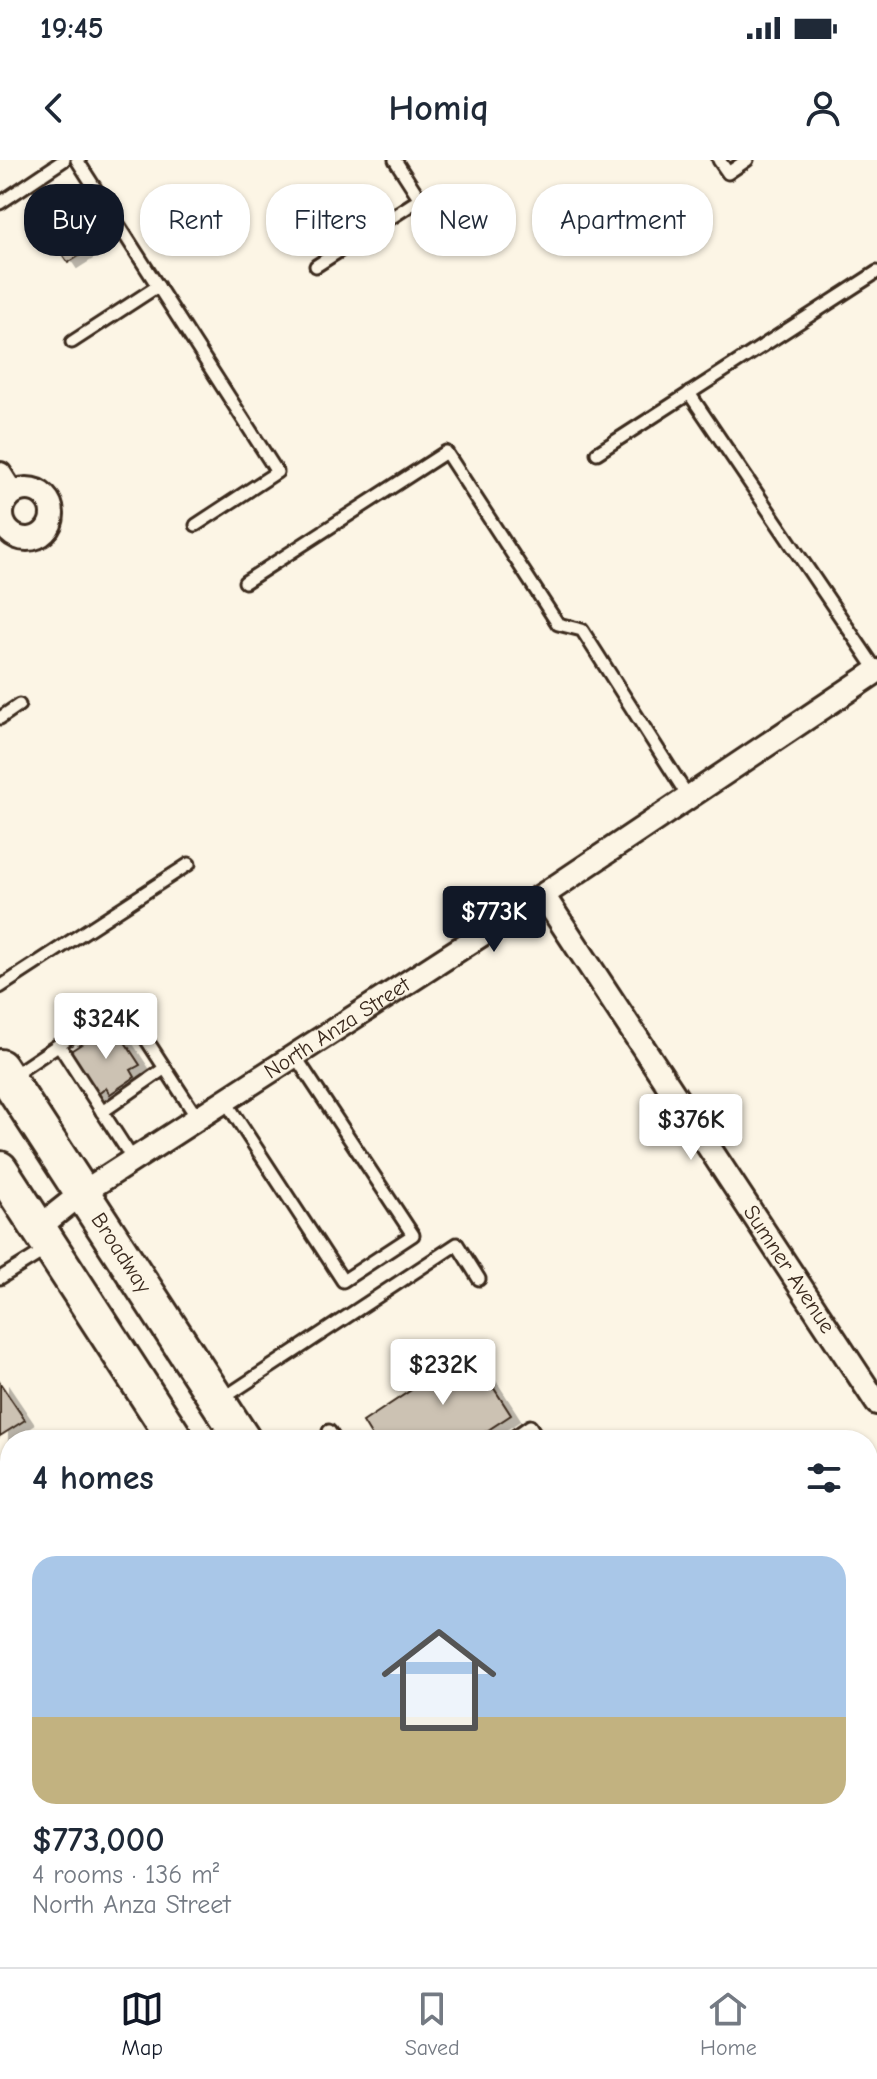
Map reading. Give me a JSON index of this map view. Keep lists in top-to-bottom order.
{
  "streets": {
    "main road": ["Broadway"],
    "street": ["North Anza Street", "Sumner Avenue"]
  },
  "crossings": [
    ["North Anza Street", "Broadway"],
    ["North Anza Street", "Sumner Avenue"]
  ],
  "page": {
    "status": "19:45",
    "header": "Homiq",
    "chip": [
      "Buy",
      "Rent",
      "Filters",
      "New",
      "Apartment"
    ],
    "price": [
      "$773K",
      "$324K",
      "$376K",
      "$232K"
    ],
    "heading": "4 homes",
    "list": [
      {
        "name": "$773,000",
        "note": "4 rooms · 136 m² · North Anza Street"
      }
    ],
    "tabs": ["Map", "Saved", "Home"]
  }
}
